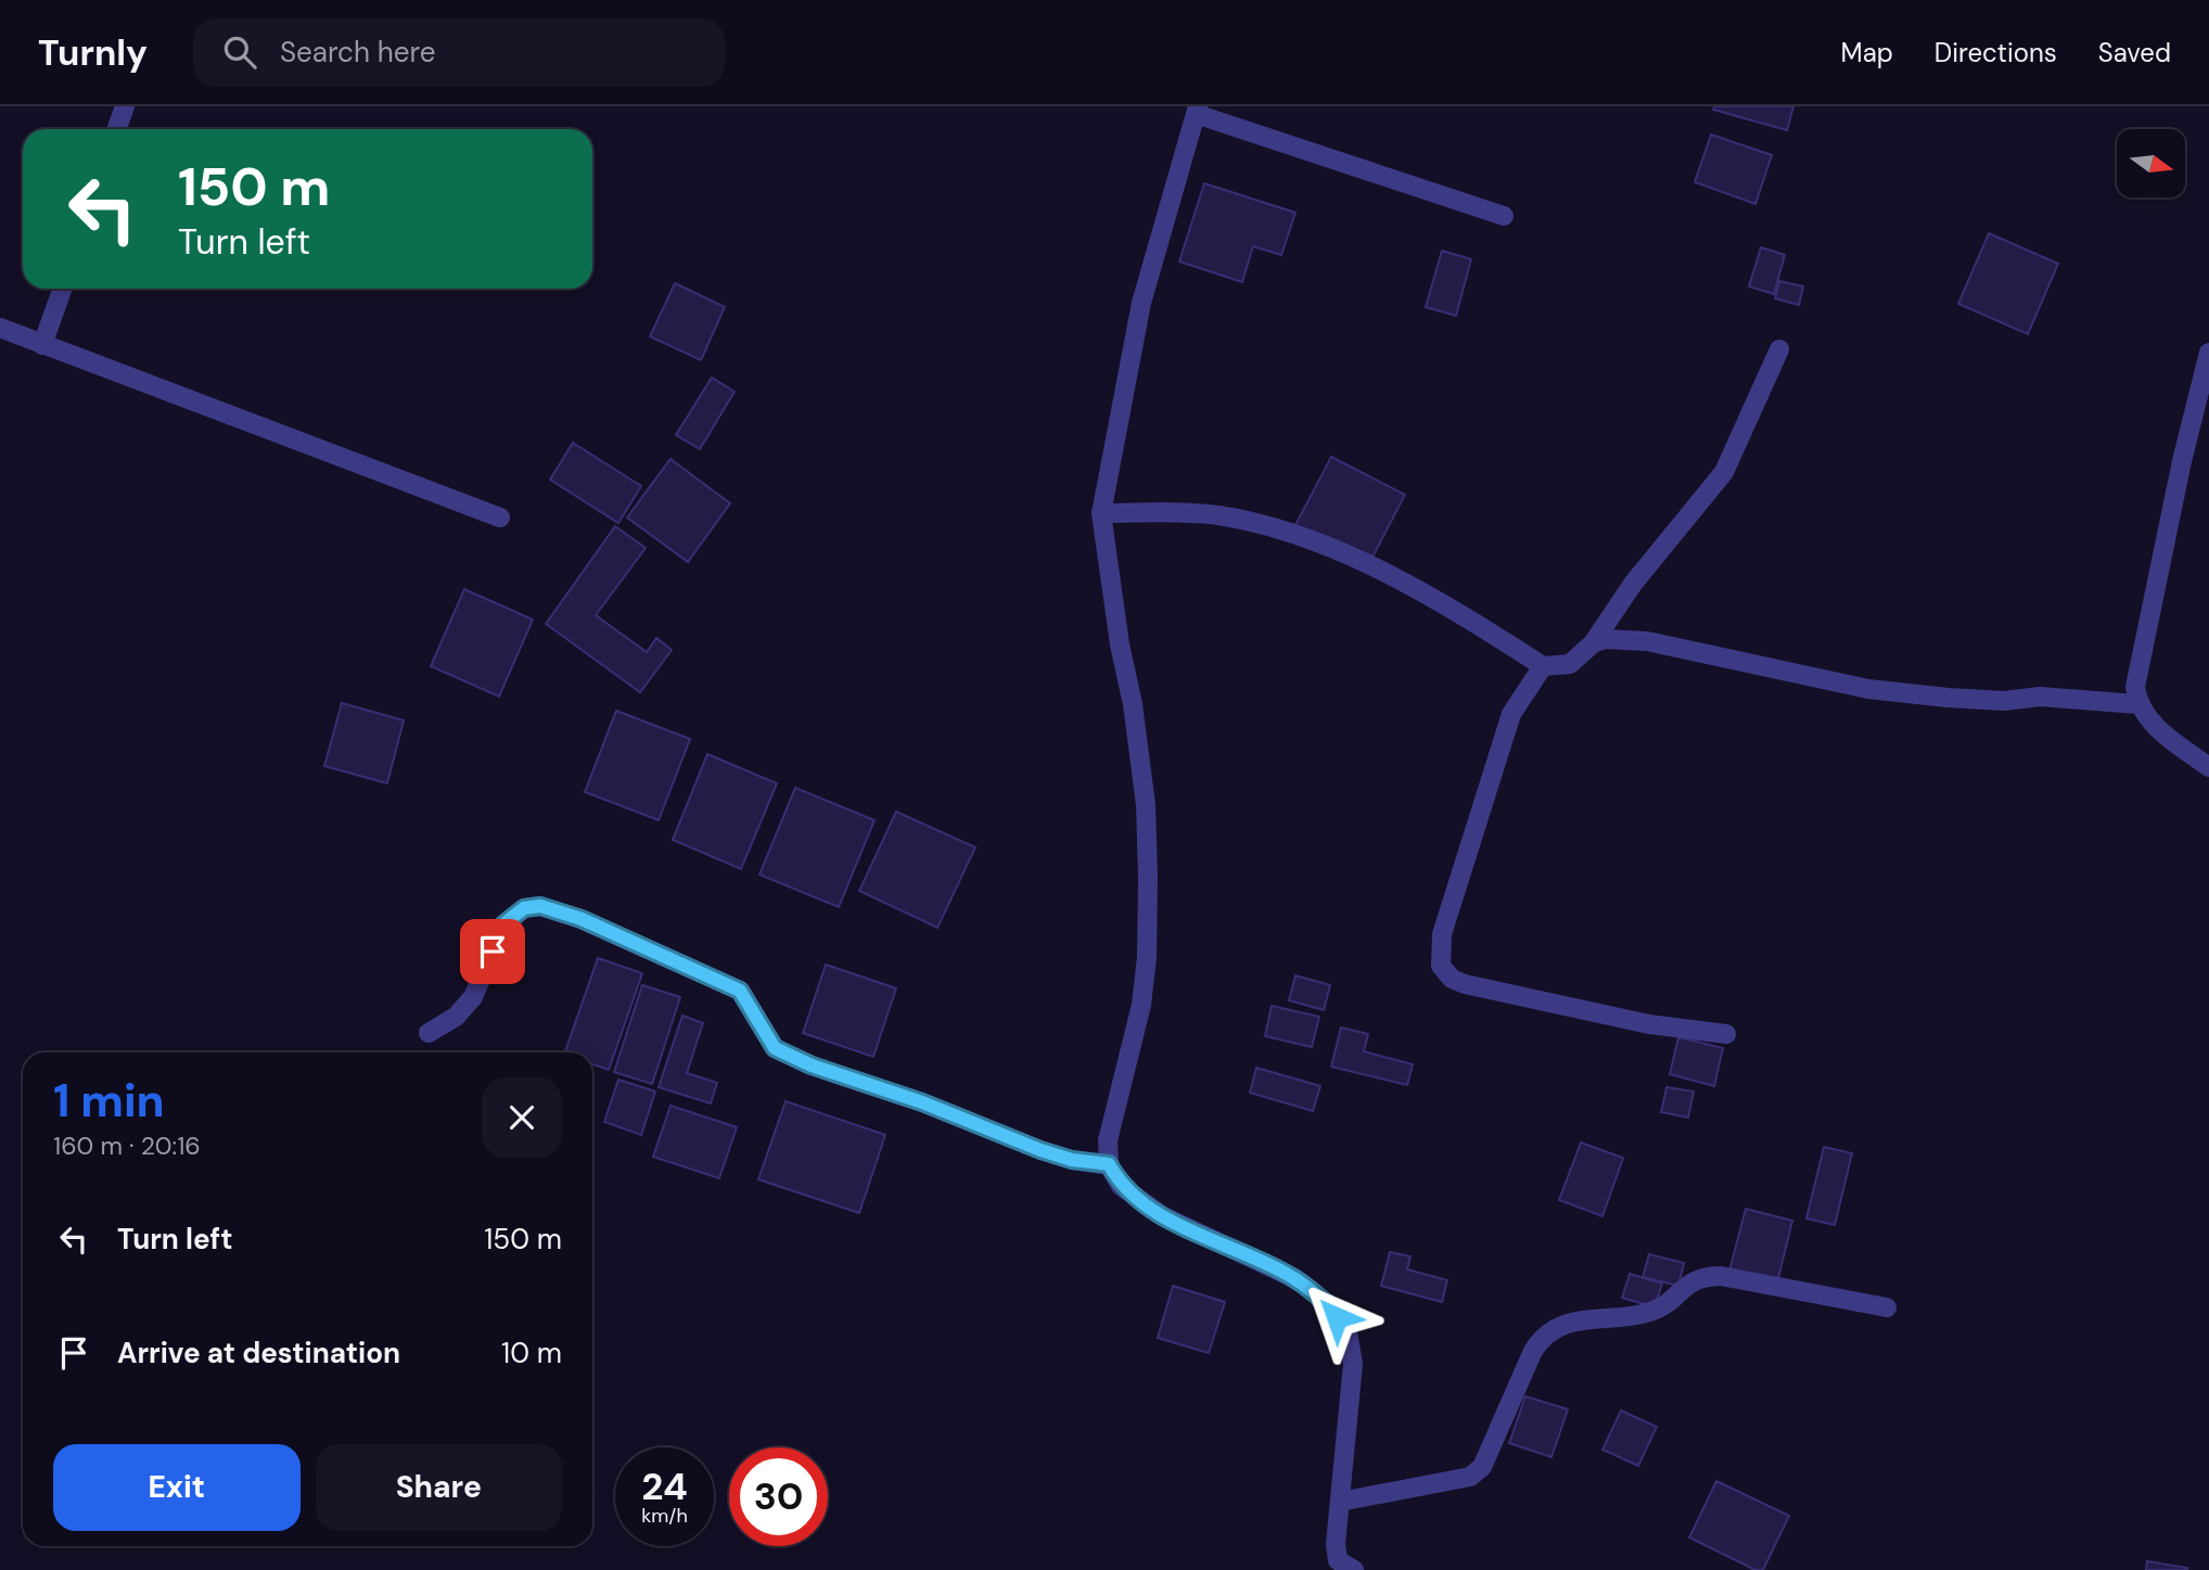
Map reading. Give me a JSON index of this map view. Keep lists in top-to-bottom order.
{
  "north": "right",
  "page": {
    "header": "Turnly",
    "search": "Search here",
    "nav": ["Map", "Directions", "Saved"],
    "turn": ["150 m", "Turn left"],
    "heading": ["1 min", "160 m · 20:16"],
    "list": [
      {
        "name": "Turn left",
        "value": "150 m"
      },
      {
        "name": "Arrive at destination",
        "value": "10 m"
      }
    ],
    "buttons": ["Exit", "Share"],
    "speed": "24 km/h",
    "limit": "30"
  }
}
